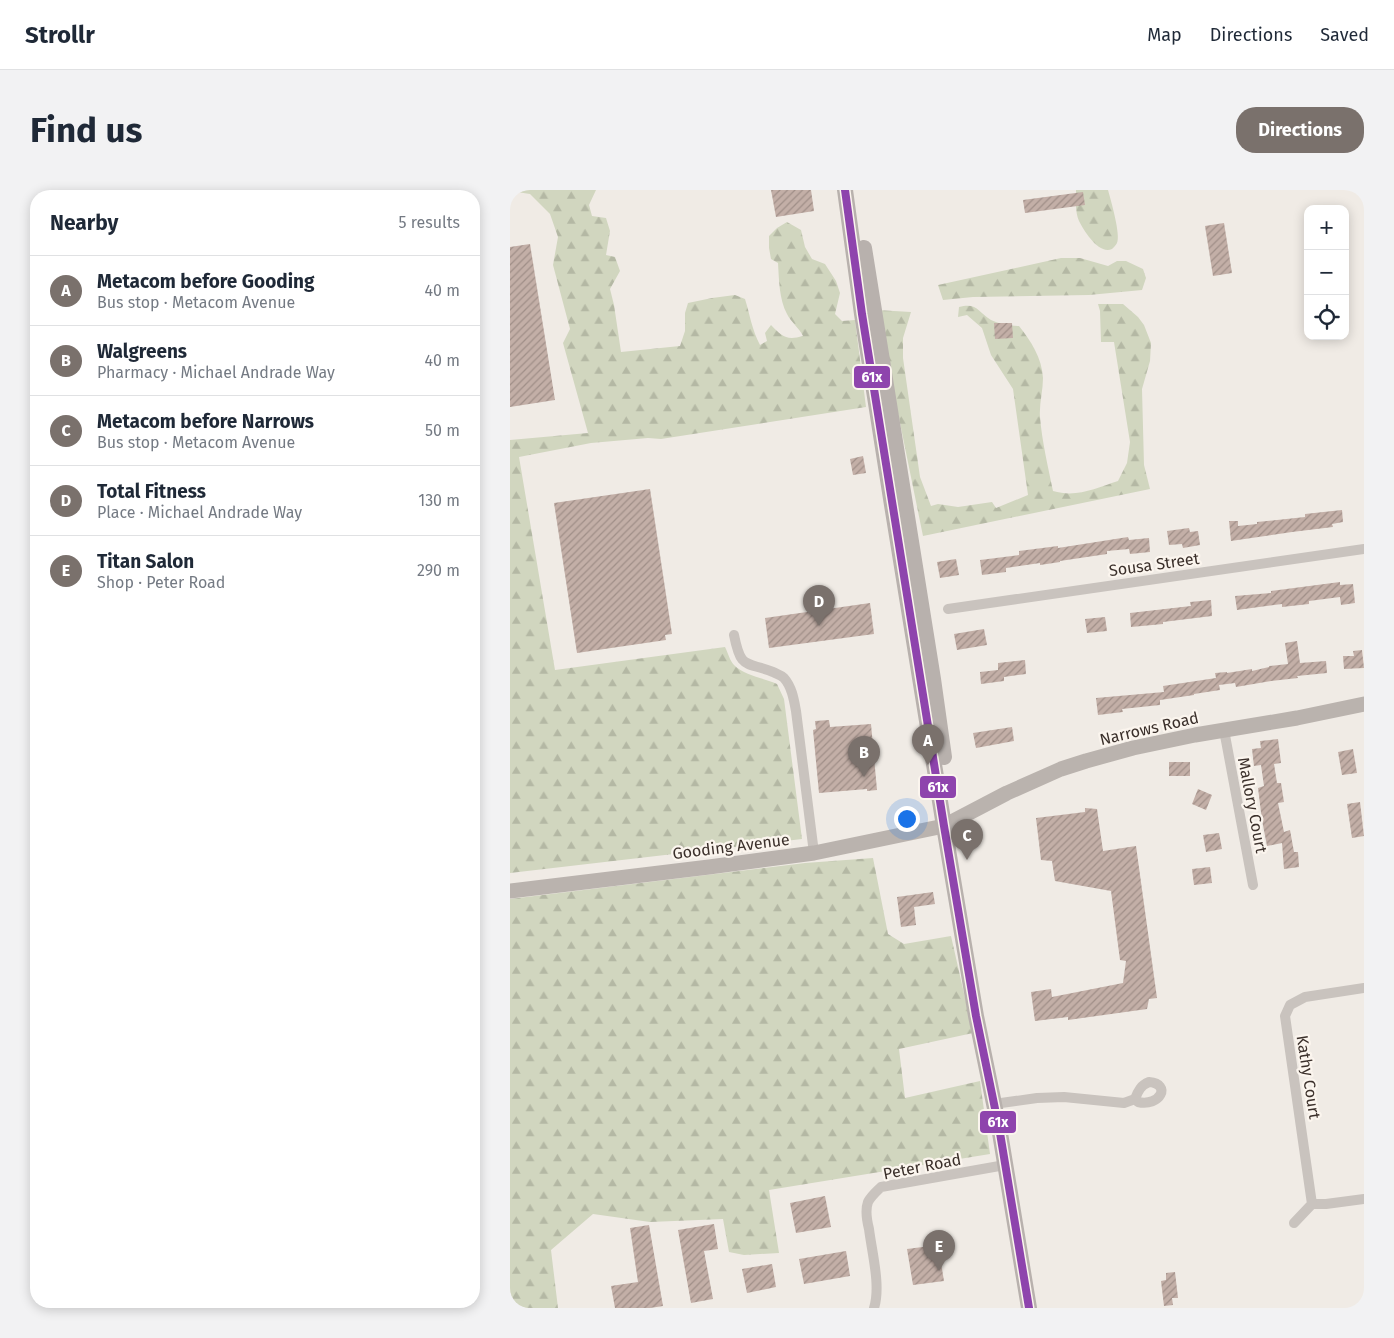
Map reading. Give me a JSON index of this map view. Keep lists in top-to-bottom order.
{
  "streets": {
    "main road": ["Narrows Road", "Gooding Avenue"],
    "street": [
      "Sousa Street",
      "Mallory Court",
      "Kathy Court",
      "Peter Road"
    ]
  },
  "crossings": [
    ["Narrows Road", "Mallory Court"],
    ["Narrows Road", "Gooding Avenue"]
  ],
  "lines": ["transit line 61x"],
  "page": {
    "header": "Strollr",
    "nav": ["Map", "Directions", "Saved"],
    "buttons": "Directions",
    "title": "Find us",
    "heading": ["Nearby", "5 results"],
    "map_buttons": ["+", "−"],
    "list": [
      {
        "mark": "A",
        "name": "Metacom before Gooding",
        "note": "Bus stop · Metacom Avenue",
        "value": "40 m"
      },
      {
        "mark": "B",
        "name": "Walgreens",
        "note": "Pharmacy · Michael Andrade Way",
        "value": "40 m"
      },
      {
        "mark": "C",
        "name": "Metacom before Narrows",
        "note": "Bus stop · Metacom Avenue",
        "value": "50 m"
      },
      {
        "mark": "D",
        "name": "Total Fitness",
        "note": "Place · Michael Andrade Way",
        "value": "130 m"
      },
      {
        "mark": "E",
        "name": "Titan Salon",
        "note": "Shop · Peter Road",
        "value": "290 m"
      }
    ],
    "pins": [
      "D",
      "A",
      "B",
      "C",
      "E"
    ]
  }
}
